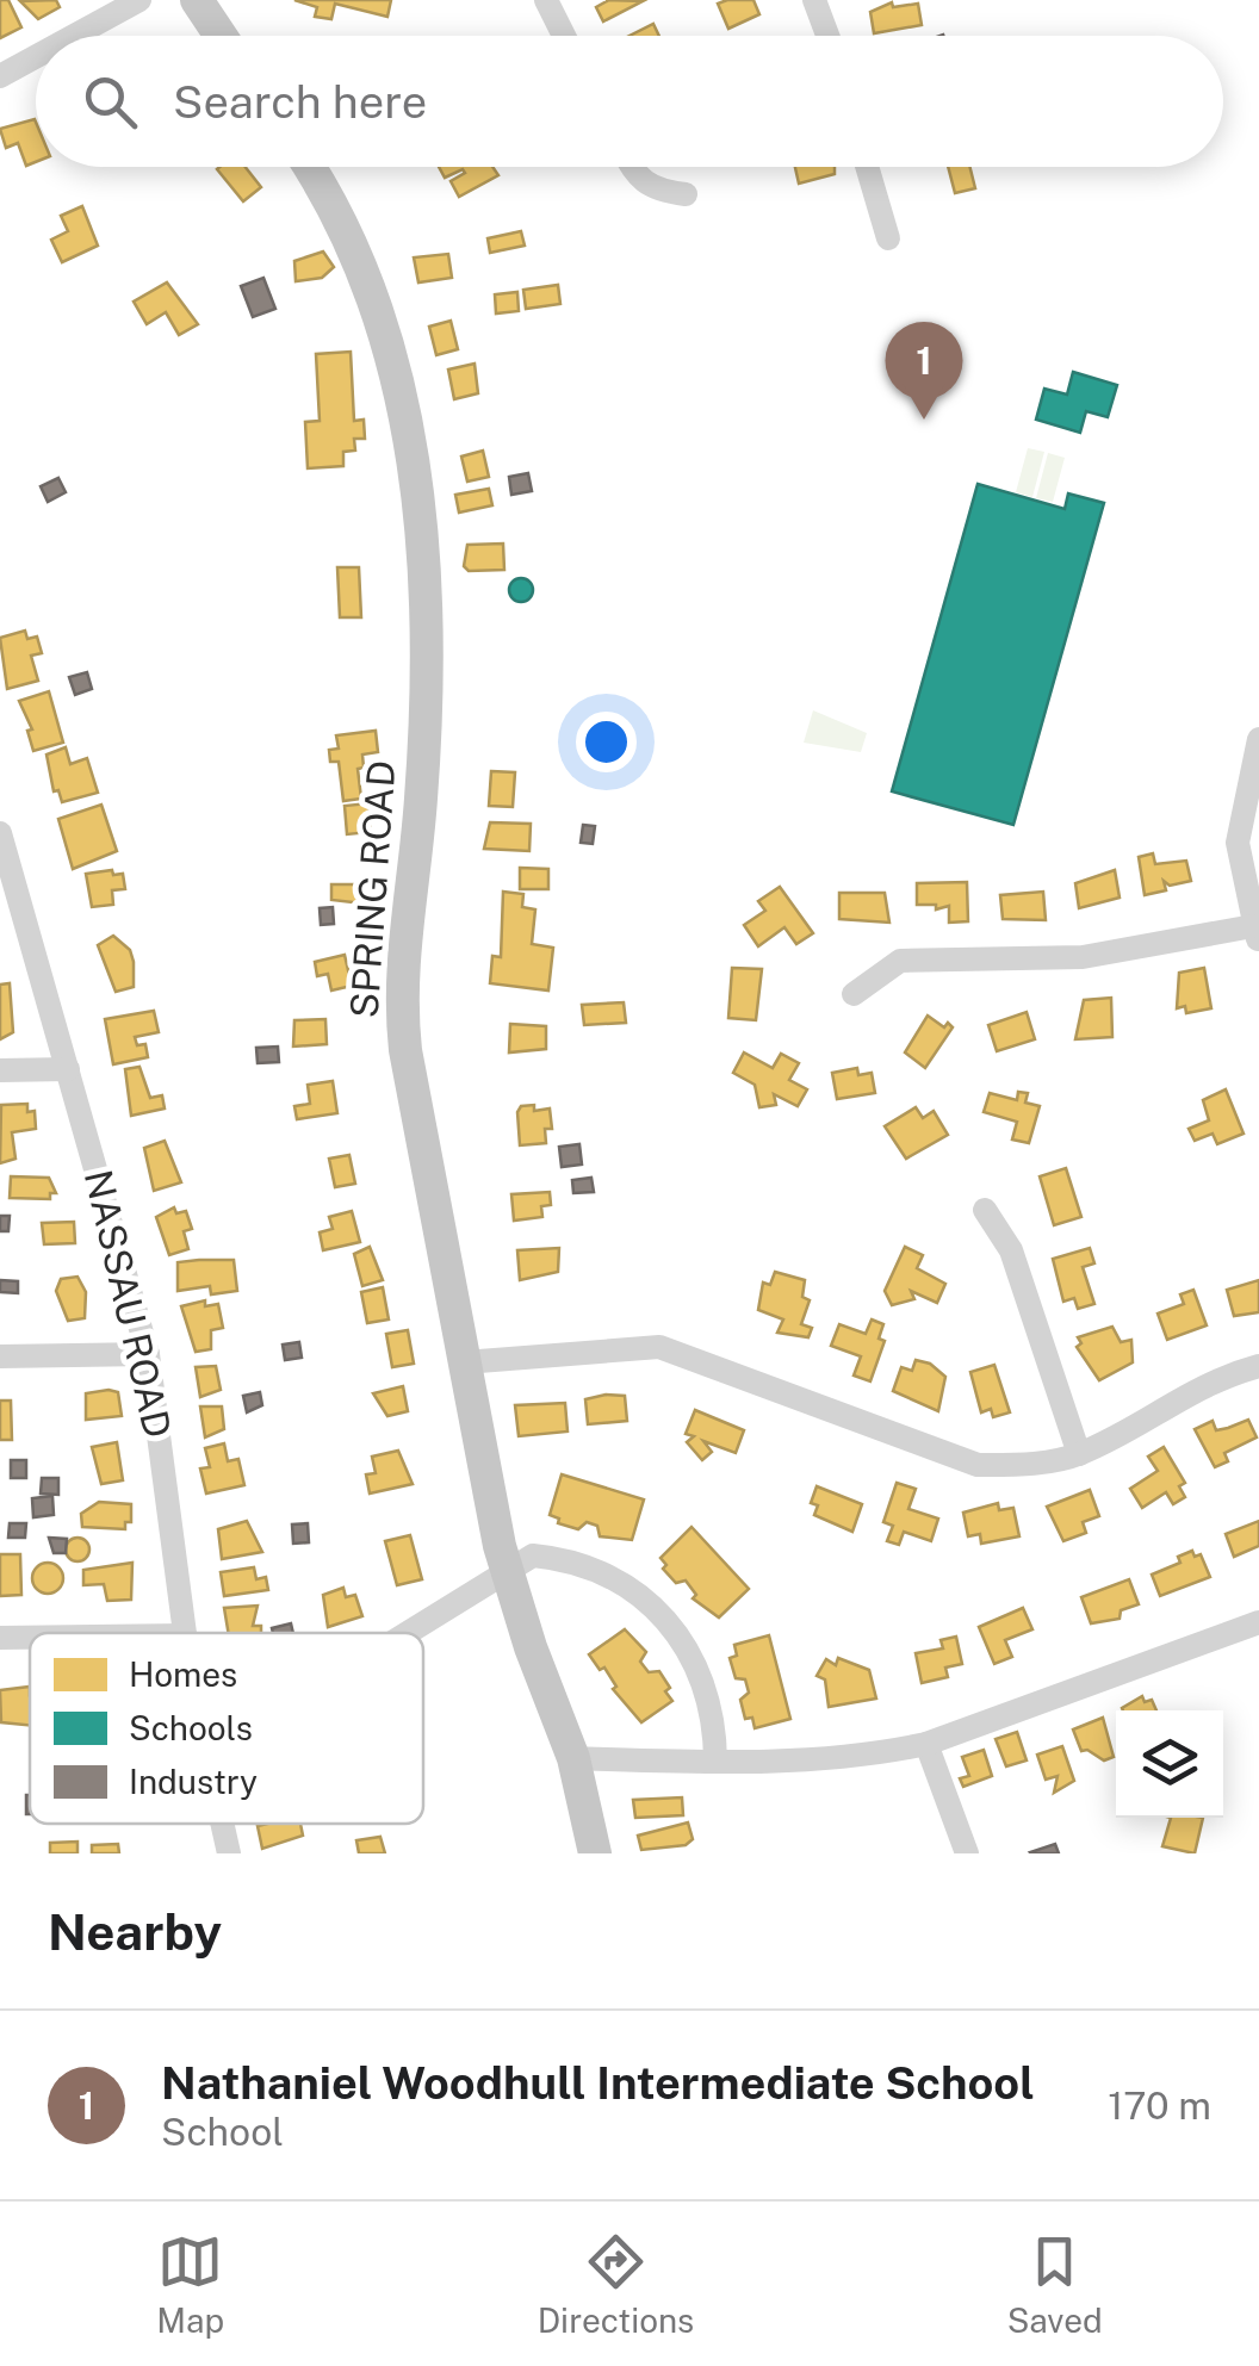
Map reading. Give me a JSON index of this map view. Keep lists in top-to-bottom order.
{
  "streets": {
    "main road": ["SPRING ROAD"],
    "street": ["NASSAU ROAD"]
  },
  "legend": ["Homes", "Schools", "Industry"],
  "page": {
    "search": "Search here",
    "pins": "1",
    "heading": "Nearby",
    "list": [
      {
        "mark": "1",
        "name": "Nathaniel Woodhull Intermediate School",
        "note": "School",
        "value": "170 m"
      }
    ],
    "nav": ["Map", "Directions", "Saved"]
  }
}
